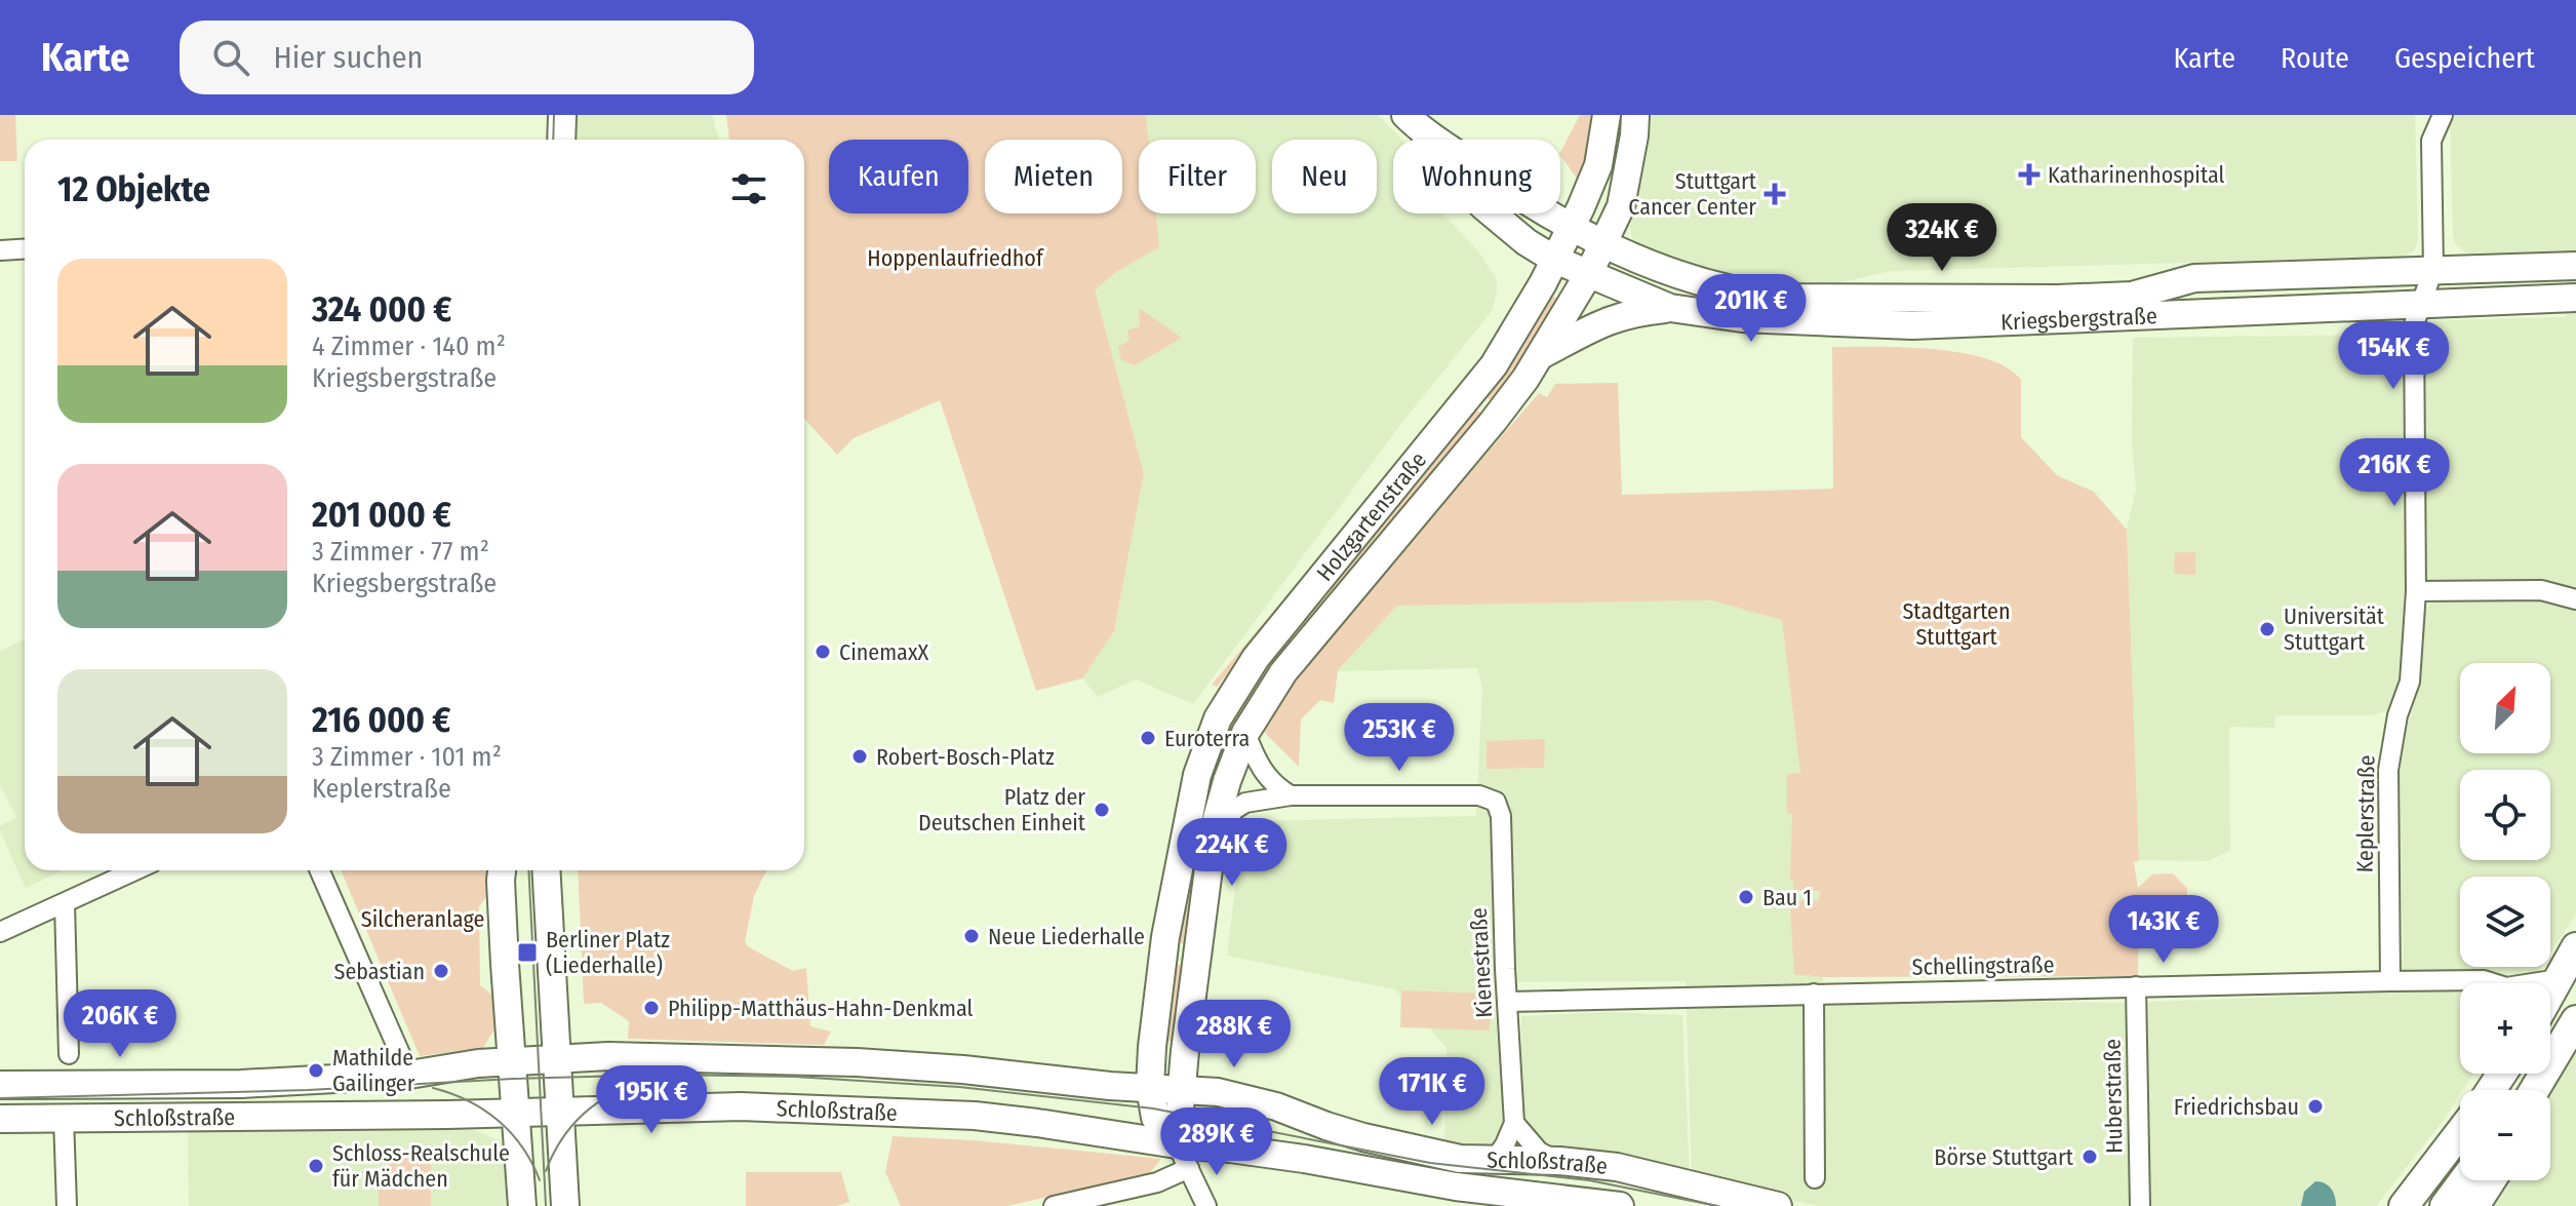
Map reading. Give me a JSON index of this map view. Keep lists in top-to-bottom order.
{
  "streets": {
    "main road": ["Kriegsbergstraße", "Holzgartenstraße", "Schloßstraße"],
    "street": [
      "Keplerstraße",
      "Kienestraße",
      "Schellingstraße",
      "Huberstraße"
    ]
  },
  "crossings": [
    ["Kriegsbergstraße", "Holzgartenstraße"],
    ["Kriegsbergstraße", "Keplerstraße"],
    ["Holzgartenstraße", "Schloßstraße"],
    ["Keplerstraße", "Schellingstraße"],
    ["Kienestraße", "Schellingstraße"],
    ["Schellingstraße", "Huberstraße"]
  ],
  "parks": ["Hoppenlaufriedhof", "Stadtgarten Stuttgart", "Silcheranlage"],
  "places": {
    "health": ["Katharinenhospital", "Stuttgart Cancer Center"],
    "other": [
      "Universität Stuttgart",
      "CinemaxX",
      "Euroterra",
      "Robert-Bosch-Platz",
      "Platz der Deutschen Einheit",
      "Bau 1",
      "Neue Liederhalle",
      "Sebastian",
      "Philipp-Matthäus-Hahn-Denkmal",
      "Mathilde Gailinger",
      "Friedrichsbau",
      "Börse Stuttgart",
      "Schloss-Realschule für Mädchen"
    ],
    "transit": ["Berliner Platz (Liederhalle)"]
  },
  "north": "top right",
  "page": {
    "header": "Karte",
    "search": "Hier suchen",
    "nav": ["Karte", "Route", "Gespeichert"],
    "chip": [
      "Kaufen",
      "Mieten",
      "Filter",
      "Neu",
      "Wohnung"
    ],
    "heading": "12 Objekte",
    "price": [
      "324K €",
      "201K €",
      "154K €",
      "216K €",
      "253K €",
      "224K €",
      "143K €",
      "206K €",
      "288K €",
      "171K €",
      "195K €",
      "289K €"
    ],
    "list": [
      {
        "name": "324 000 €",
        "note": "4 Zimmer · 140 m² · Kriegsbergstraße"
      },
      {
        "name": "201 000 €",
        "note": "3 Zimmer · 77 m² · Kriegsbergstraße"
      },
      {
        "name": "216 000 €",
        "note": "3 Zimmer · 101 m² · Keplerstraße"
      }
    ],
    "map_buttons": ["+", "−"]
  }
}
